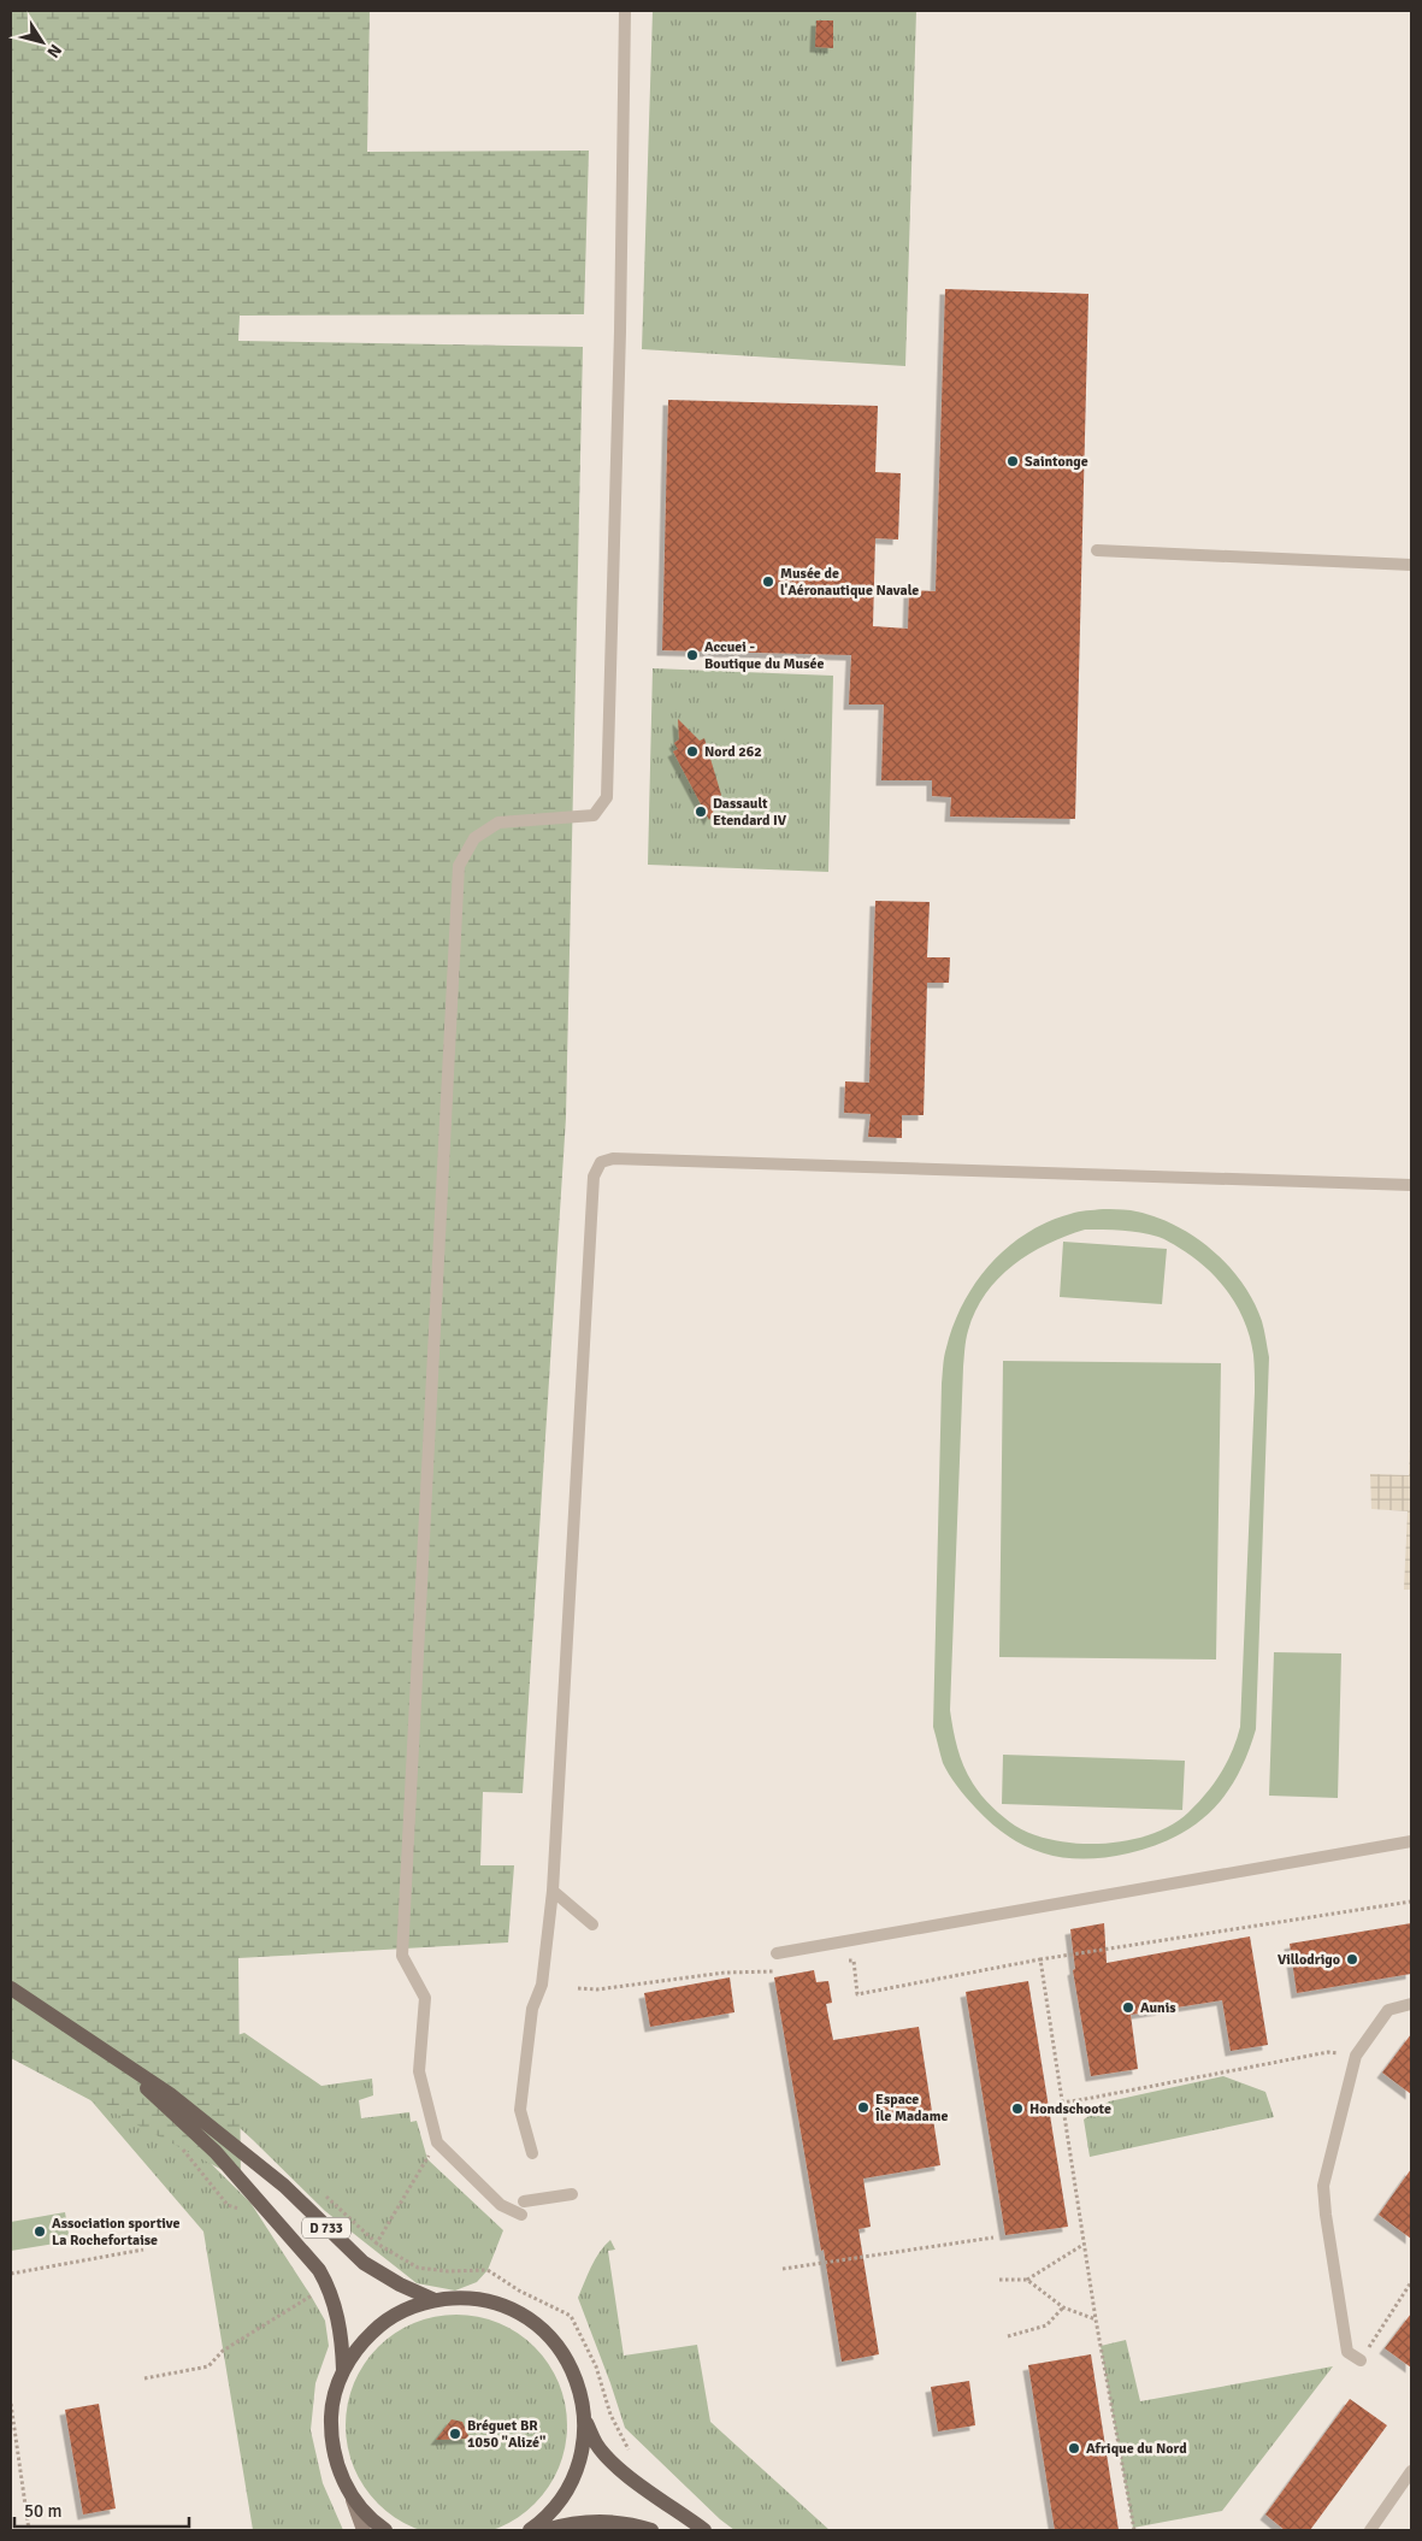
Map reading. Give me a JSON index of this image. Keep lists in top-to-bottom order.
{
  "streets": {
    "main road": ["D 733"]
  },
  "places": [
    "Saintonge",
    "Musée de l'Aéronautique Navale",
    "Accuei - Boutique du Musée",
    "Nord 262",
    "Dassault Etendard IV",
    "Villodrigo",
    "Aunis",
    "Espace Île Madame",
    "Hondschoote",
    "Association sportive La Rochefortaise",
    "Bréguet BR 1050 \"Alizé\"",
    "Afrique du Nord"
  ],
  "scale_bar": "50 m",
  "north": "bottom right"
}
